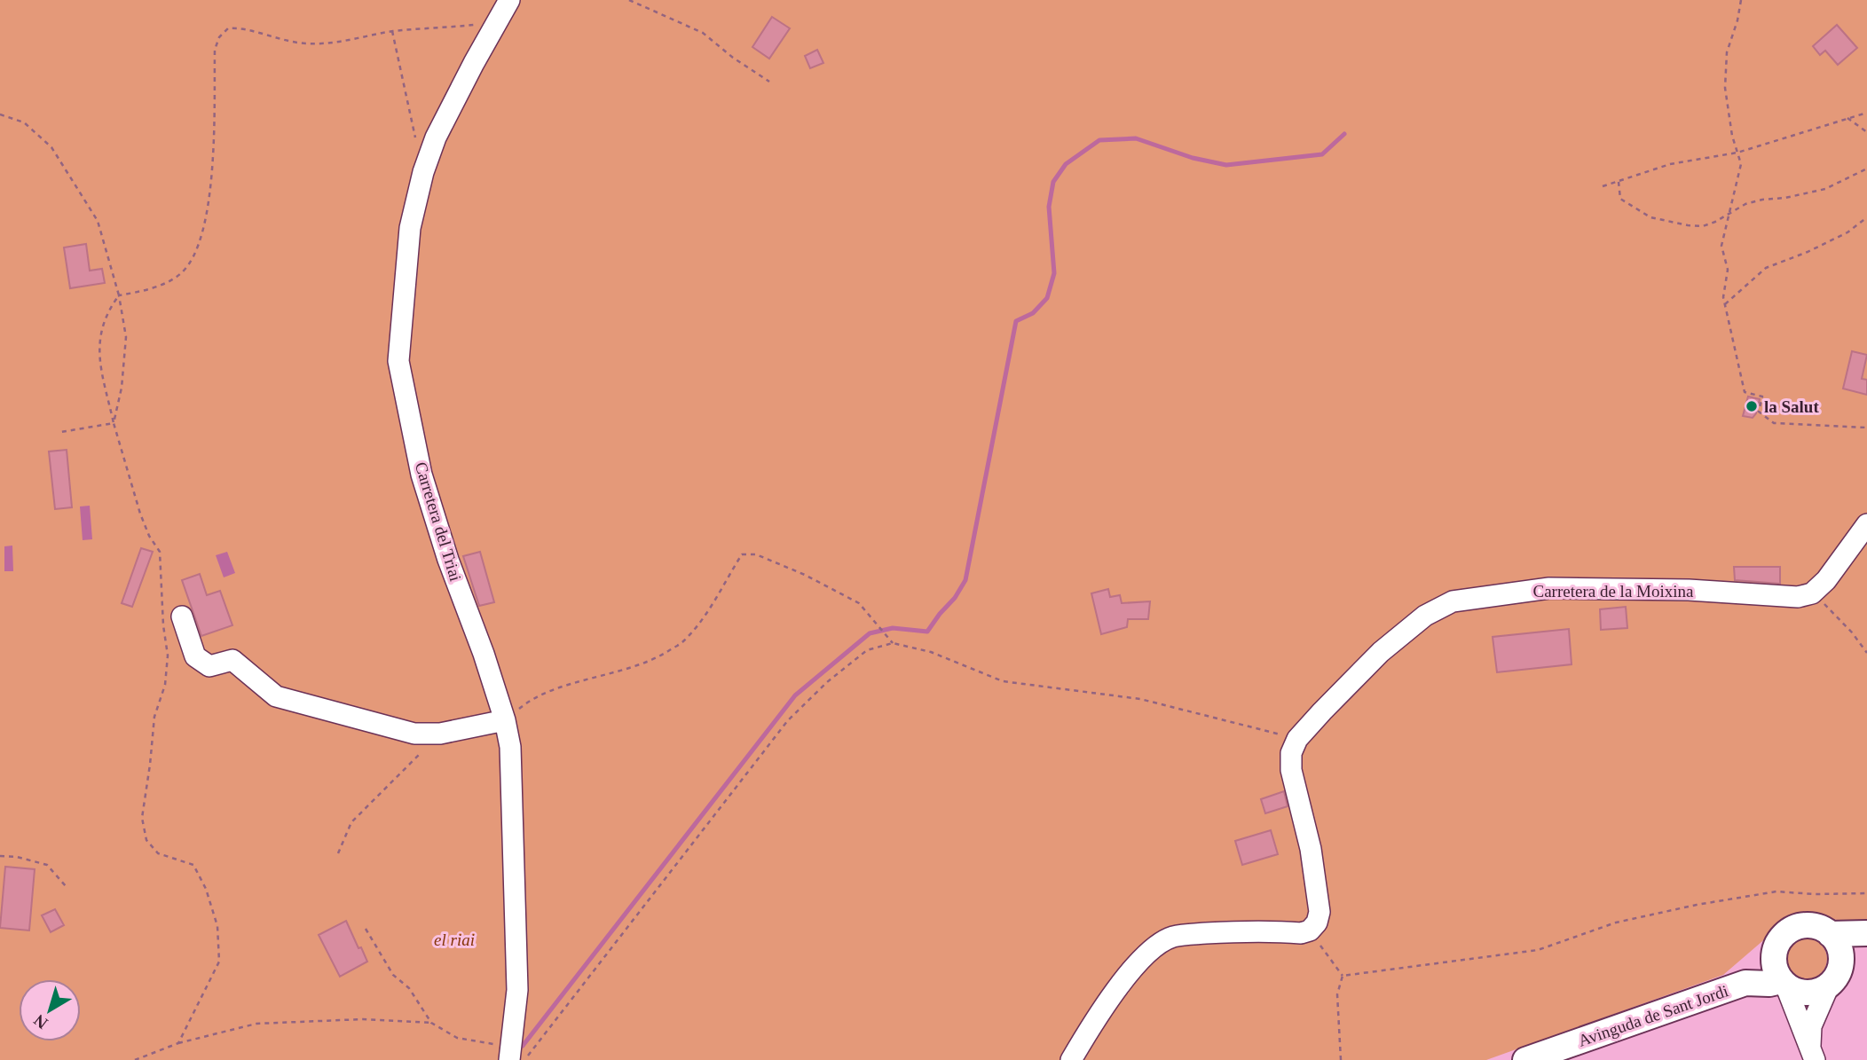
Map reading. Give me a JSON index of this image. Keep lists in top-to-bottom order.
{
  "streets": {
    "main road": ["Avinguda de Sant Jordi"],
    "street": ["Carretera del Triai", "Carretera de la Moixina"]
  },
  "parks": ["el riai"],
  "places": ["la Salut"],
  "north": "bottom left"
}
